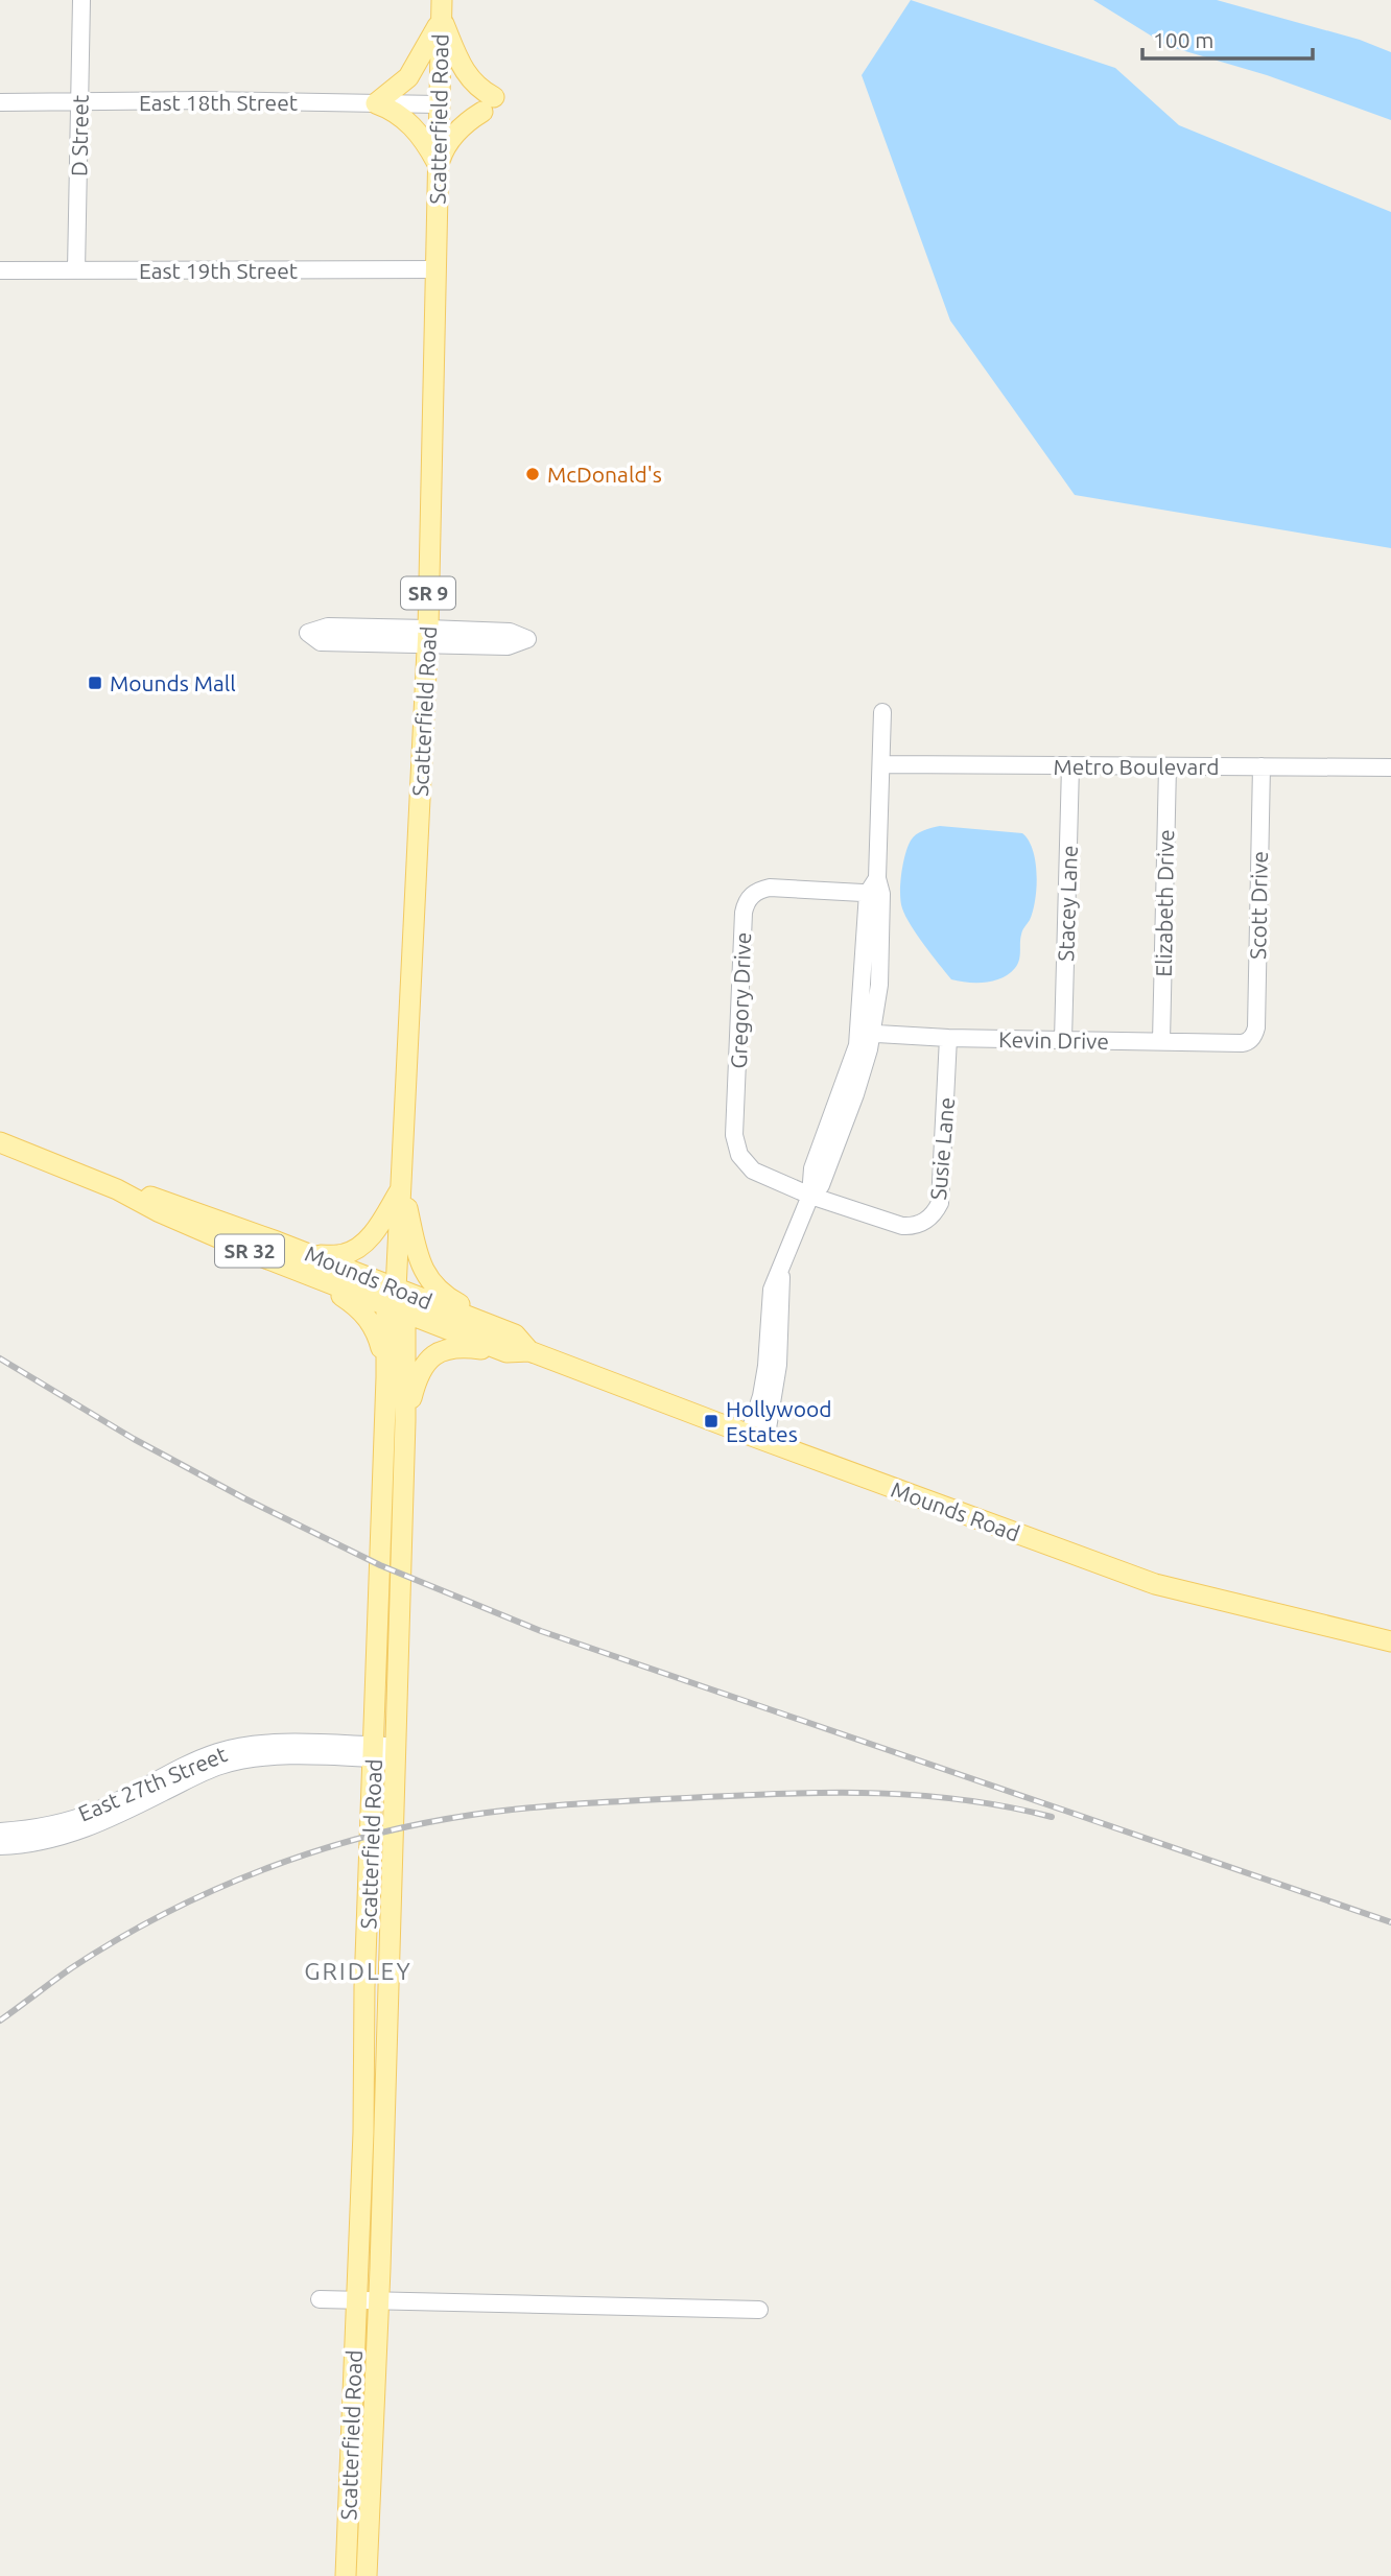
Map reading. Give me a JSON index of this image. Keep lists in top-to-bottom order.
{
  "streets": {
    "main road": [
      "Scatterfield Road",
      "SR 9",
      "SR 32",
      "Mounds Road"
    ],
    "street": [
      "East 18th Street",
      "D Street",
      "East 19th Street",
      "Metro Boulevard",
      "Stacey Lane",
      "Elizabeth Drive",
      "Scott Drive",
      "Gregory Drive",
      "Kevin Drive",
      "Susie Lane",
      "East 27th Street"
    ]
  },
  "crossings": [
    ["East 18th Street", "Scatterfield Road"],
    ["East 18th Street", "D Street"],
    ["Scatterfield Road", "East 19th Street"],
    ["Scatterfield Road", "SR 32"],
    ["Scatterfield Road", "Mounds Road"],
    ["Scatterfield Road", "East 27th Street"],
    ["D Street", "East 19th Street"],
    ["Metro Boulevard", "Stacey Lane"],
    ["Metro Boulevard", "Elizabeth Drive"],
    ["Metro Boulevard", "Scott Drive"],
    ["Stacey Lane", "Kevin Drive"],
    ["Elizabeth Drive", "Kevin Drive"],
    ["Scott Drive", "Kevin Drive"],
    ["Gregory Drive", "Susie Lane"],
    ["Kevin Drive", "Susie Lane"],
    ["SR 32", "Mounds Road"]
  ],
  "districts": ["GRIDLEY"],
  "places": {
    "other": ["McDonald's"],
    "transit": ["Mounds Mall", "Hollywood Estates"]
  },
  "scale_bar": "100 m"
}
